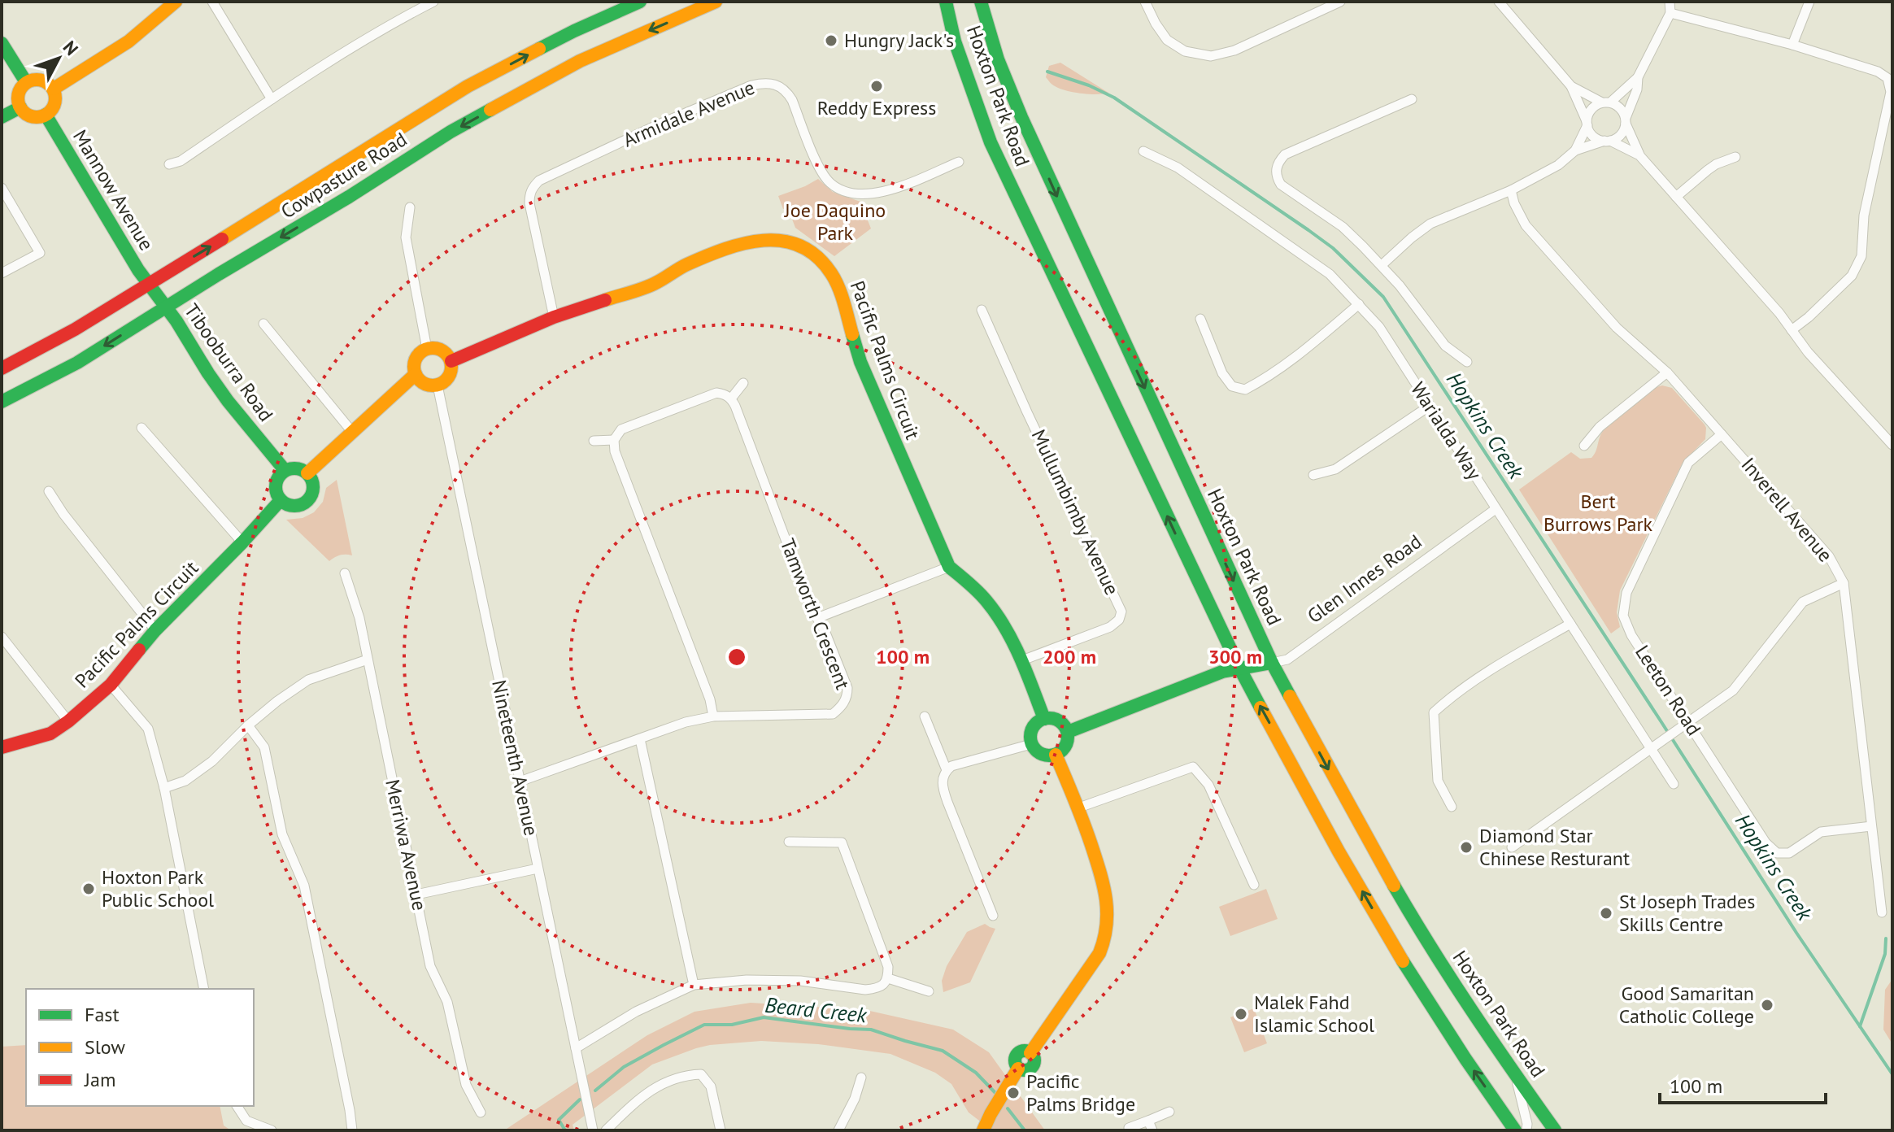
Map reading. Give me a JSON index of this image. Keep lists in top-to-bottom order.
{
  "streets": {
    "main road": [
      "Hoxton Park Road",
      "Cowpasture Road",
      "Mannow Avenue",
      "Pacific Palms Circuit",
      "Tibooburra Road",
      "Glen Innes Road"
    ],
    "street": [
      "Armidale Avenue",
      "Warialda Way",
      "Inverell Avenue",
      "Mullumbimby Avenue",
      "Tamworth Crescent",
      "Leeton Road",
      "Nineteenth Avenue",
      "Merriwa Avenue"
    ]
  },
  "crossings": [
    ["Hoxton Park Road", "Glen Innes Road"],
    ["Armidale Avenue", "Pacific Palms Circuit"],
    ["Cowpasture Road", "Mannow Avenue"],
    ["Cowpasture Road", "Tibooburra Road"],
    ["Mannow Avenue", "Tibooburra Road"],
    ["Pacific Palms Circuit", "Tibooburra Road"],
    ["Pacific Palms Circuit", "Mullumbimby Avenue"],
    ["Pacific Palms Circuit", "Glen Innes Road"],
    ["Pacific Palms Circuit", "Nineteenth Avenue"],
    ["Warialda Way", "Glen Innes Road"],
    ["Inverell Avenue", "Leeton Road"],
    ["Tamworth Crescent", "Nineteenth Avenue"]
  ],
  "water": ["Hopkins Creek", "Beard Creek"],
  "parks": ["Joe Daquino Park", "Bert Burrows Park"],
  "places": [
    "Hungry Jack's",
    "Reddy Express",
    "Diamond Star Chinese Resturant",
    "Hoxton Park Public School",
    "St Joseph Trades Skills Centre",
    "Good Samaritan Catholic College",
    "Malek Fahd Islamic School",
    "Pacific Palms Bridge"
  ],
  "legend": ["Fast", "Slow", "Jam"],
  "scale_bar": "100 m",
  "north": "top right",
  "rings": ["100 m", "200 m", "300 m"]
}
